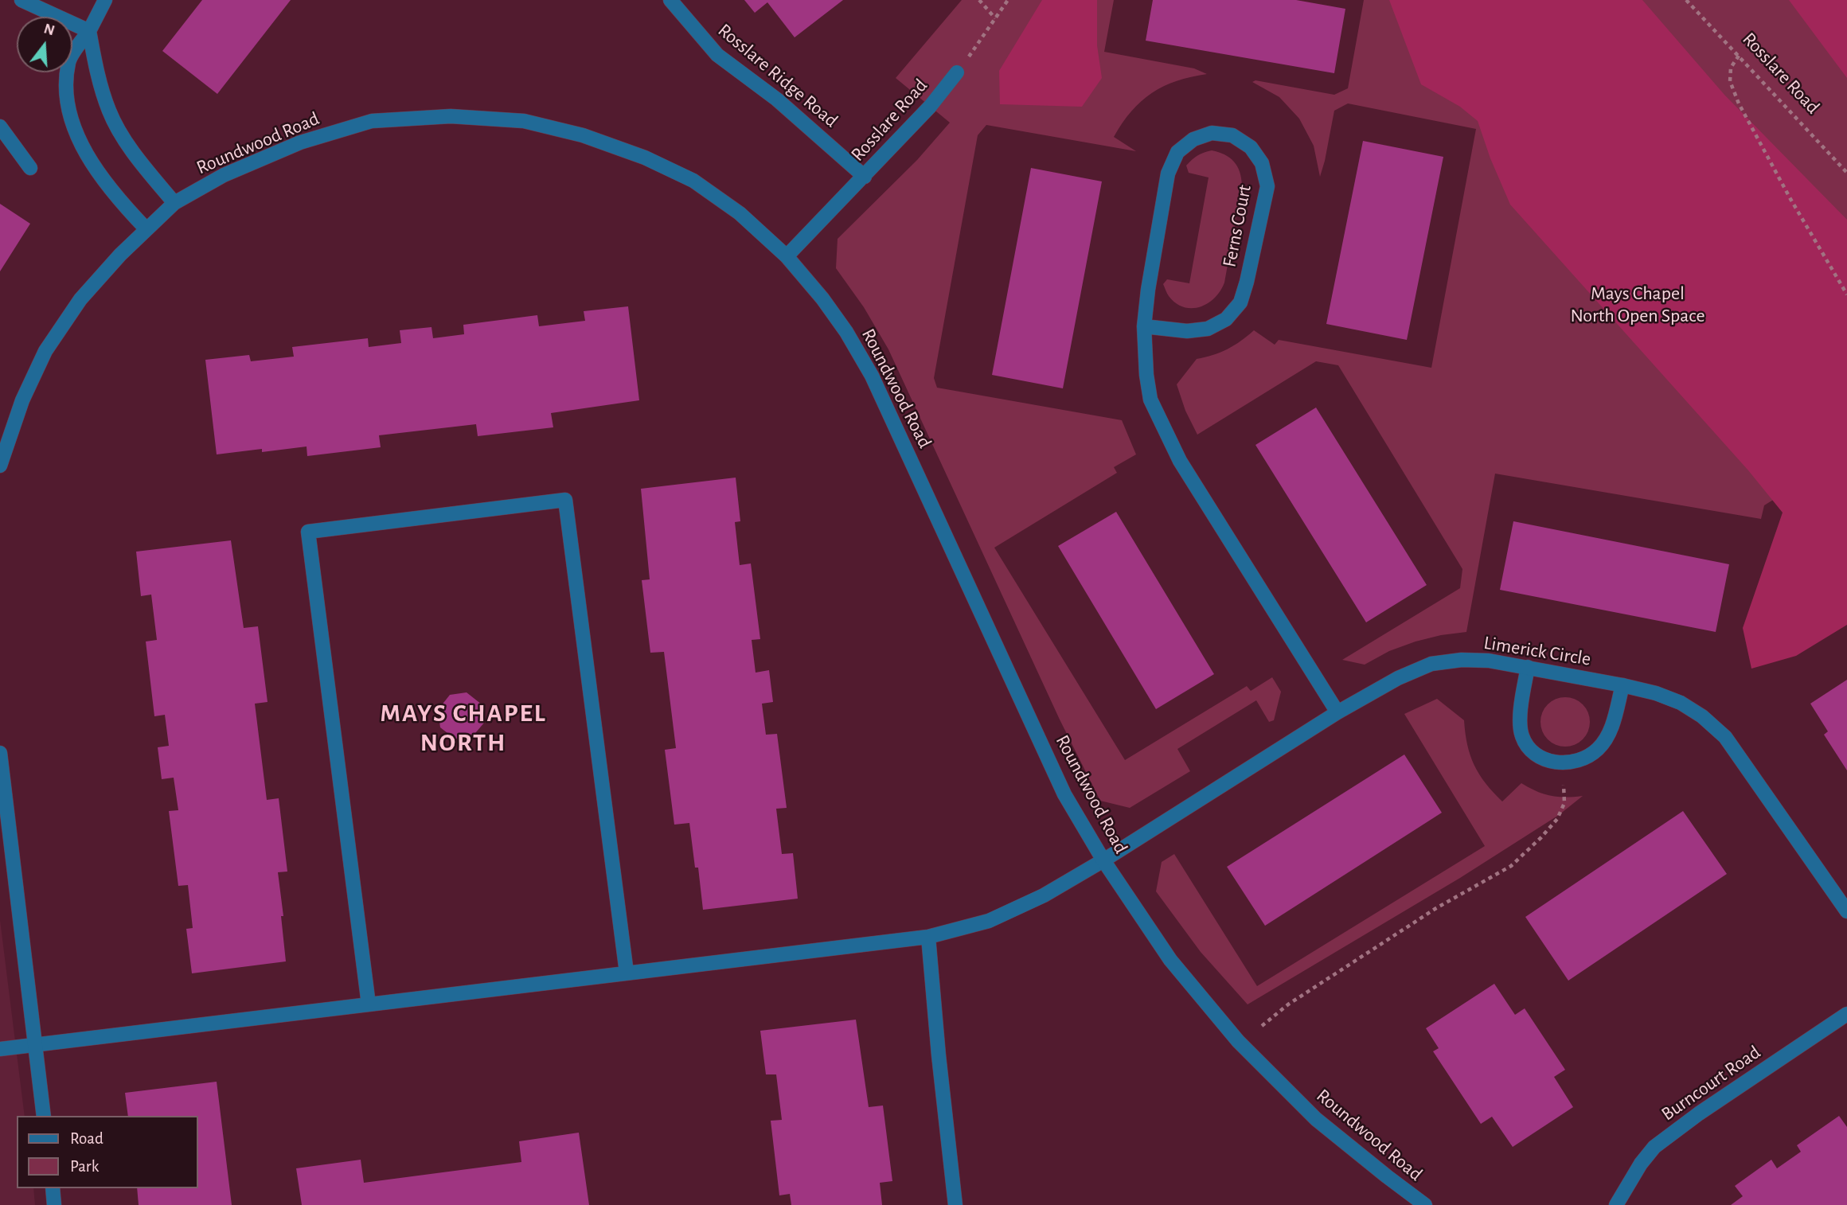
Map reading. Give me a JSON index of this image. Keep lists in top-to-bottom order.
{
  "streets": {
    "street": [
      "Rosslare Road",
      "Rosslare Ridge Road",
      "Roundwood Road",
      "Ferns Court",
      "Limerick Circle",
      "Burncourt Road"
    ]
  },
  "crossings": [
    ["Rosslare Road", "Rosslare Ridge Road"],
    ["Rosslare Road", "Roundwood Road"],
    ["Roundwood Road", "Limerick Circle"],
    ["Ferns Court", "Limerick Circle"]
  ],
  "districts": ["MAYS CHAPEL NORTH"],
  "parks": ["Mays Chapel North Open Space"],
  "legend": ["Road", "Park"],
  "north": "top"
}
